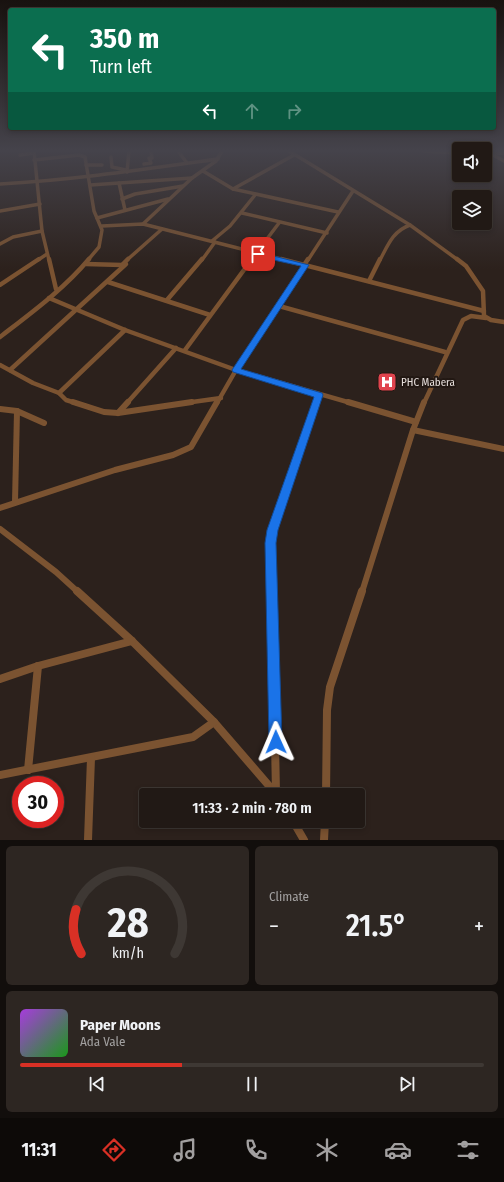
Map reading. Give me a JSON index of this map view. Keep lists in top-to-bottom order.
{
  "places": {
    "hospital": ["PHC Mabera"]
  },
  "page": {
    "turn": ["350 m", "Turn left"],
    "limit": "30",
    "trip": "11:33 · 2 min · 780 m",
    "tile": "Climate",
    "heat": ["−", "21.5°", "+"],
    "song": ["Paper Moons", "Ada Vale"],
    "tabs": "11:31",
    "gauge": ["28", "km/h"]
  }
}
